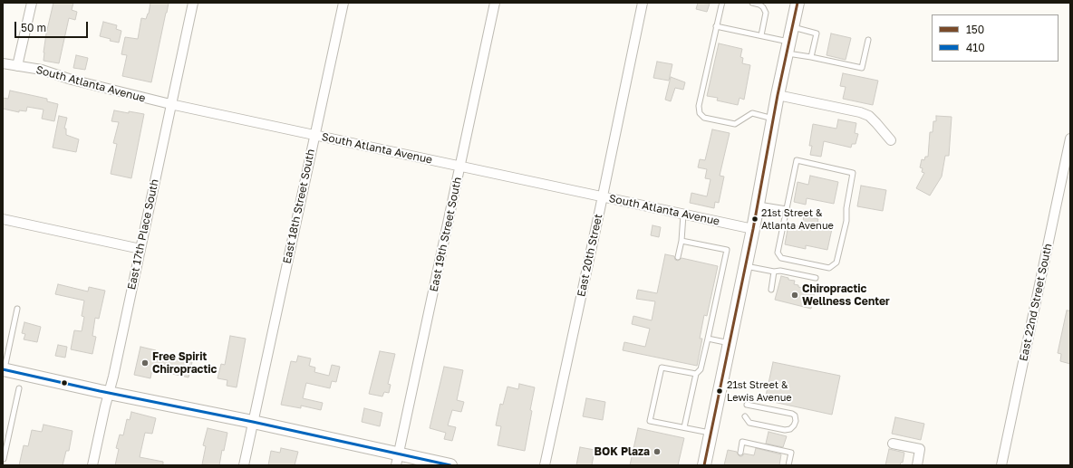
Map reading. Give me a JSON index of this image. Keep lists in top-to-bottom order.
{
  "streets": {
    "street": [
      "South Atlanta Avenue",
      "East 18th Street South",
      "East 17th Place South",
      "East 19th Street South",
      "East 20th Street",
      "East 22nd Street South"
    ]
  },
  "crossings": [
    ["South Atlanta Avenue", "East 18th Street South"],
    ["South Atlanta Avenue", "East 17th Place South"],
    ["South Atlanta Avenue", "East 19th Street South"],
    ["South Atlanta Avenue", "East 20th Street"]
  ],
  "places": [
    "21st Street & Atlanta Avenue",
    "Chiropractic Wellness Center",
    "Free Spirit Chiropractic",
    "21st Street & Lewis Avenue",
    "BOK Plaza"
  ],
  "lines": ["transit line 150", "transit line 410"],
  "legend": ["150", "410"],
  "scale_bar": "50 m"
}
